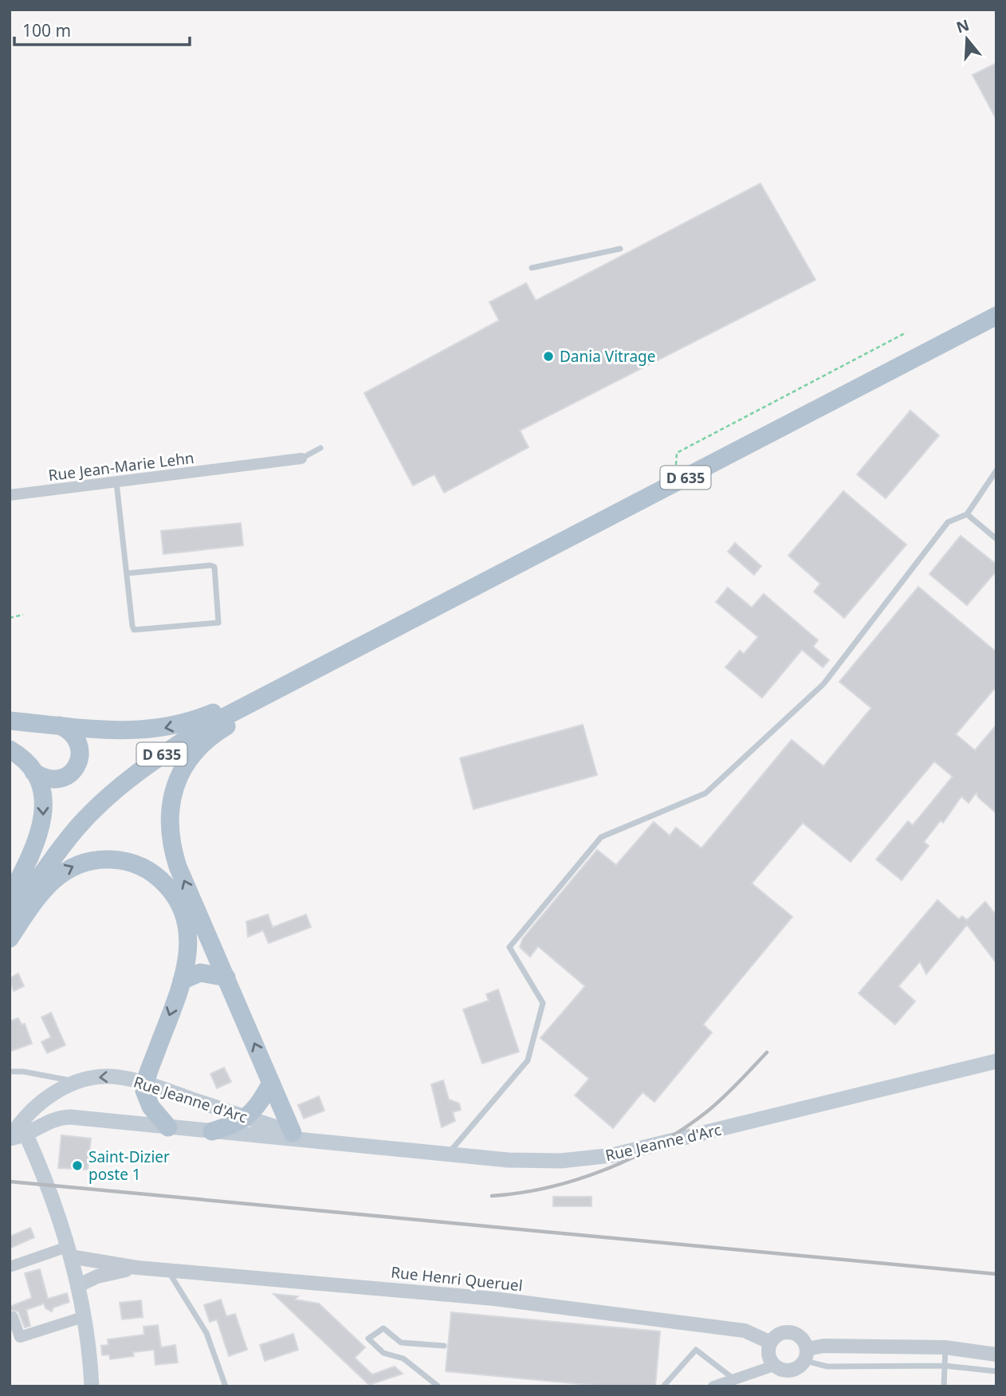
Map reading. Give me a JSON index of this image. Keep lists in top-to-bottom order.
{
  "streets": {
    "main road": ["D 635", "Rue Jeanne d'Arc"],
    "street": ["Rue Jean-Marie Lehn", "Rue Henri Queruel"]
  },
  "places": ["Dania Vitrage", "Saint-Dizier poste 1"],
  "scale_bar": "100 m",
  "north": "top"
}
